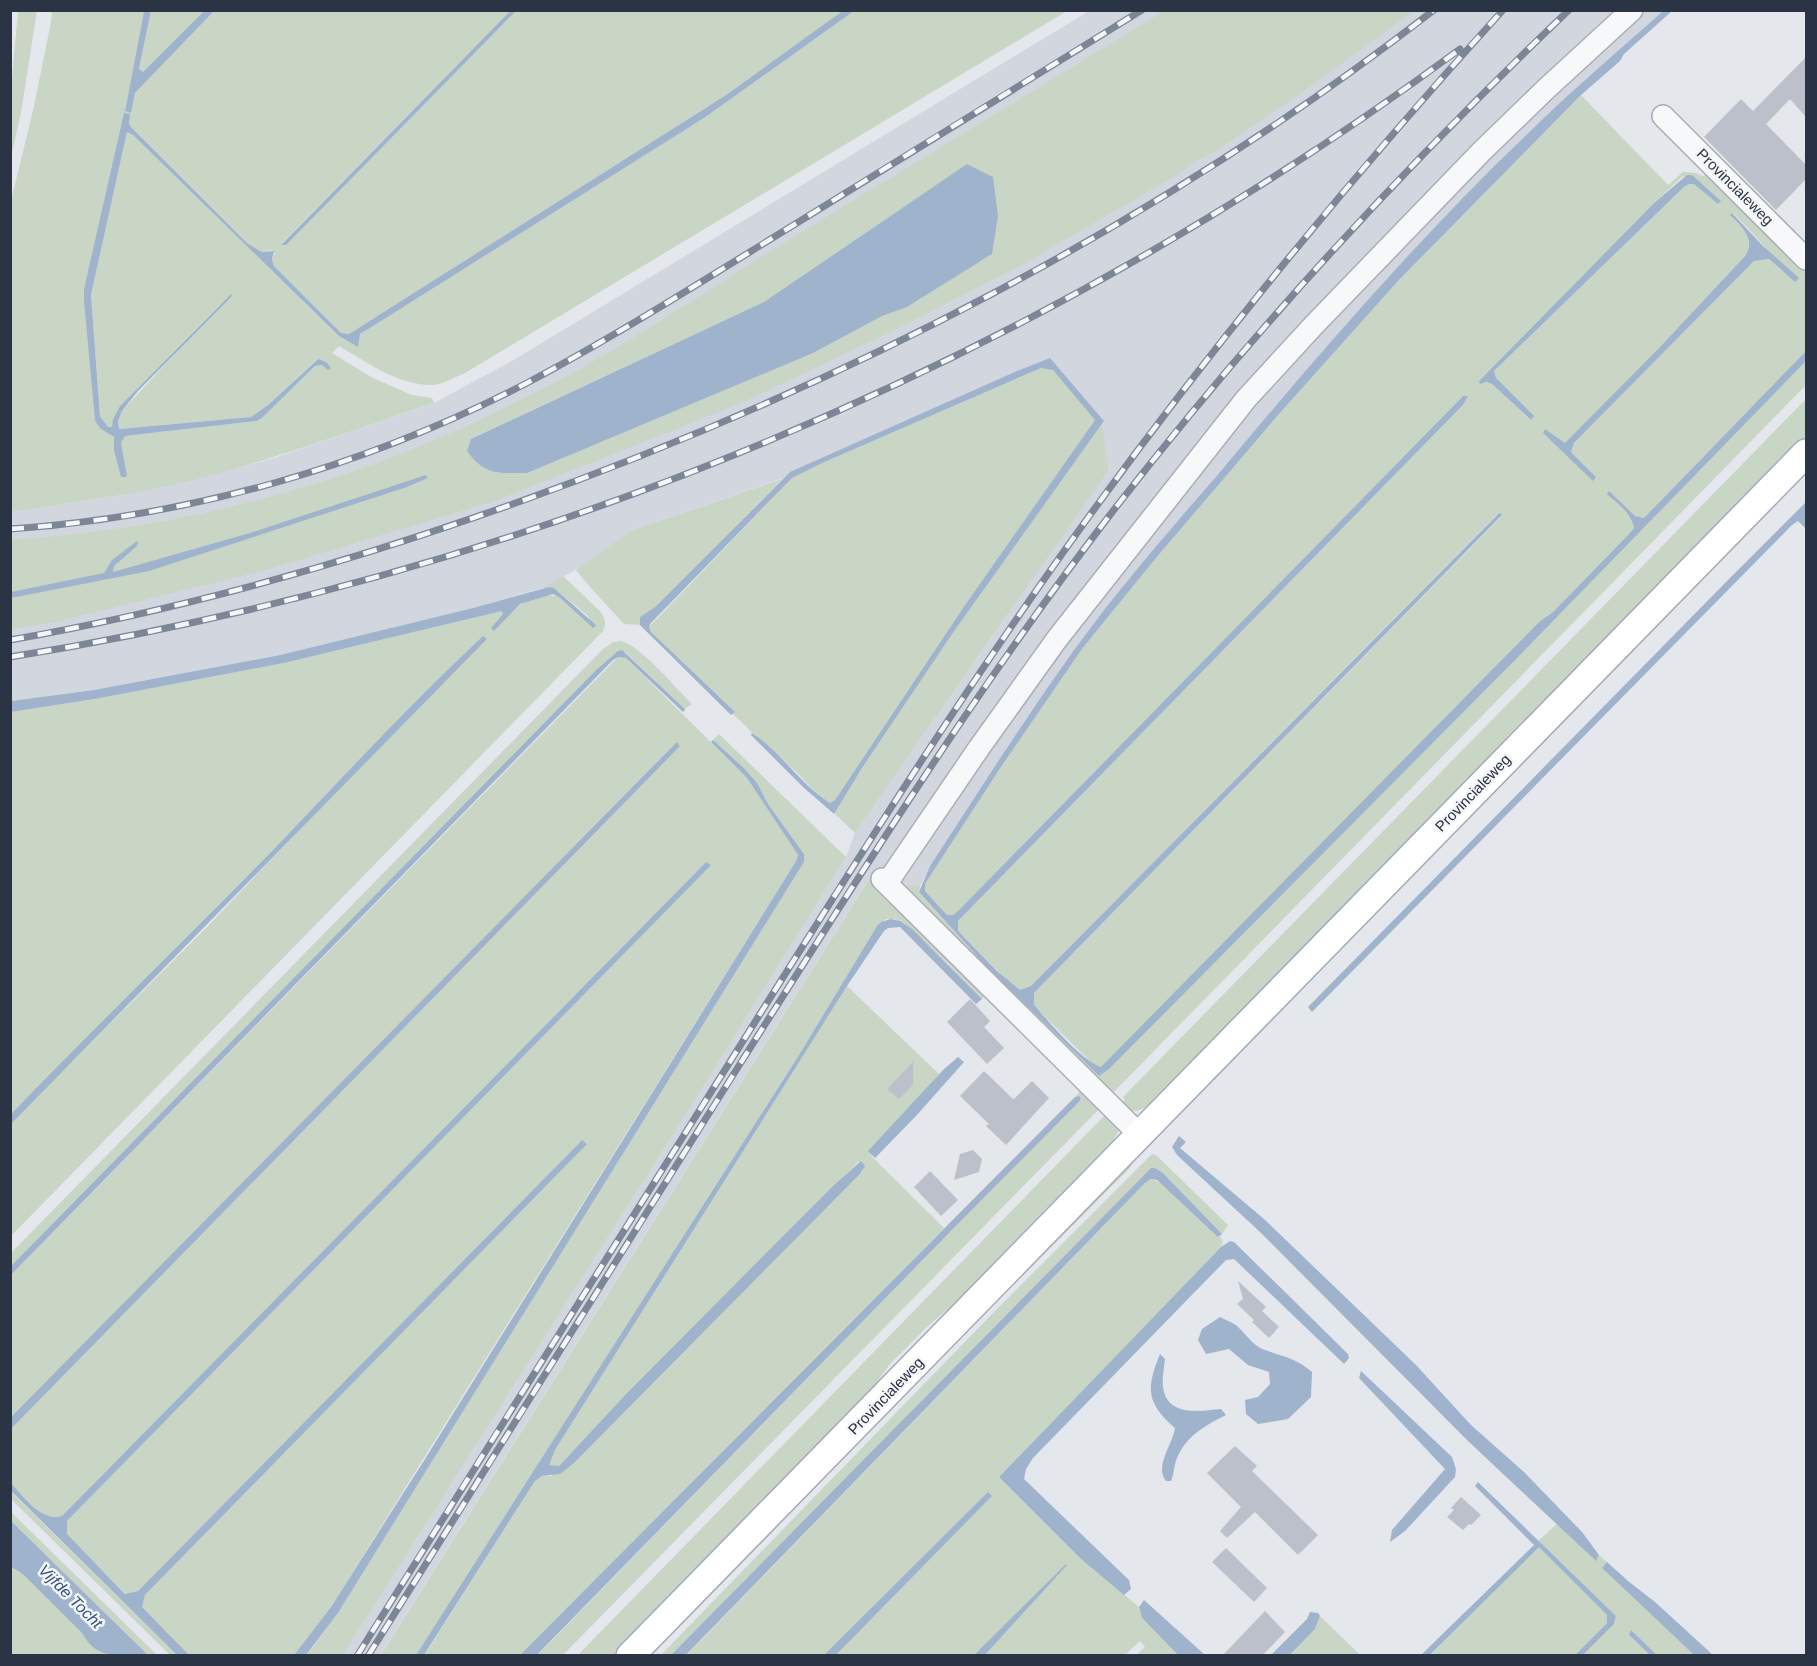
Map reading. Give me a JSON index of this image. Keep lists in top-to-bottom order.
{
  "streets": {
    "main road": ["Provincialeweg"]
  },
  "water": ["Vijfde Tocht"]
}
